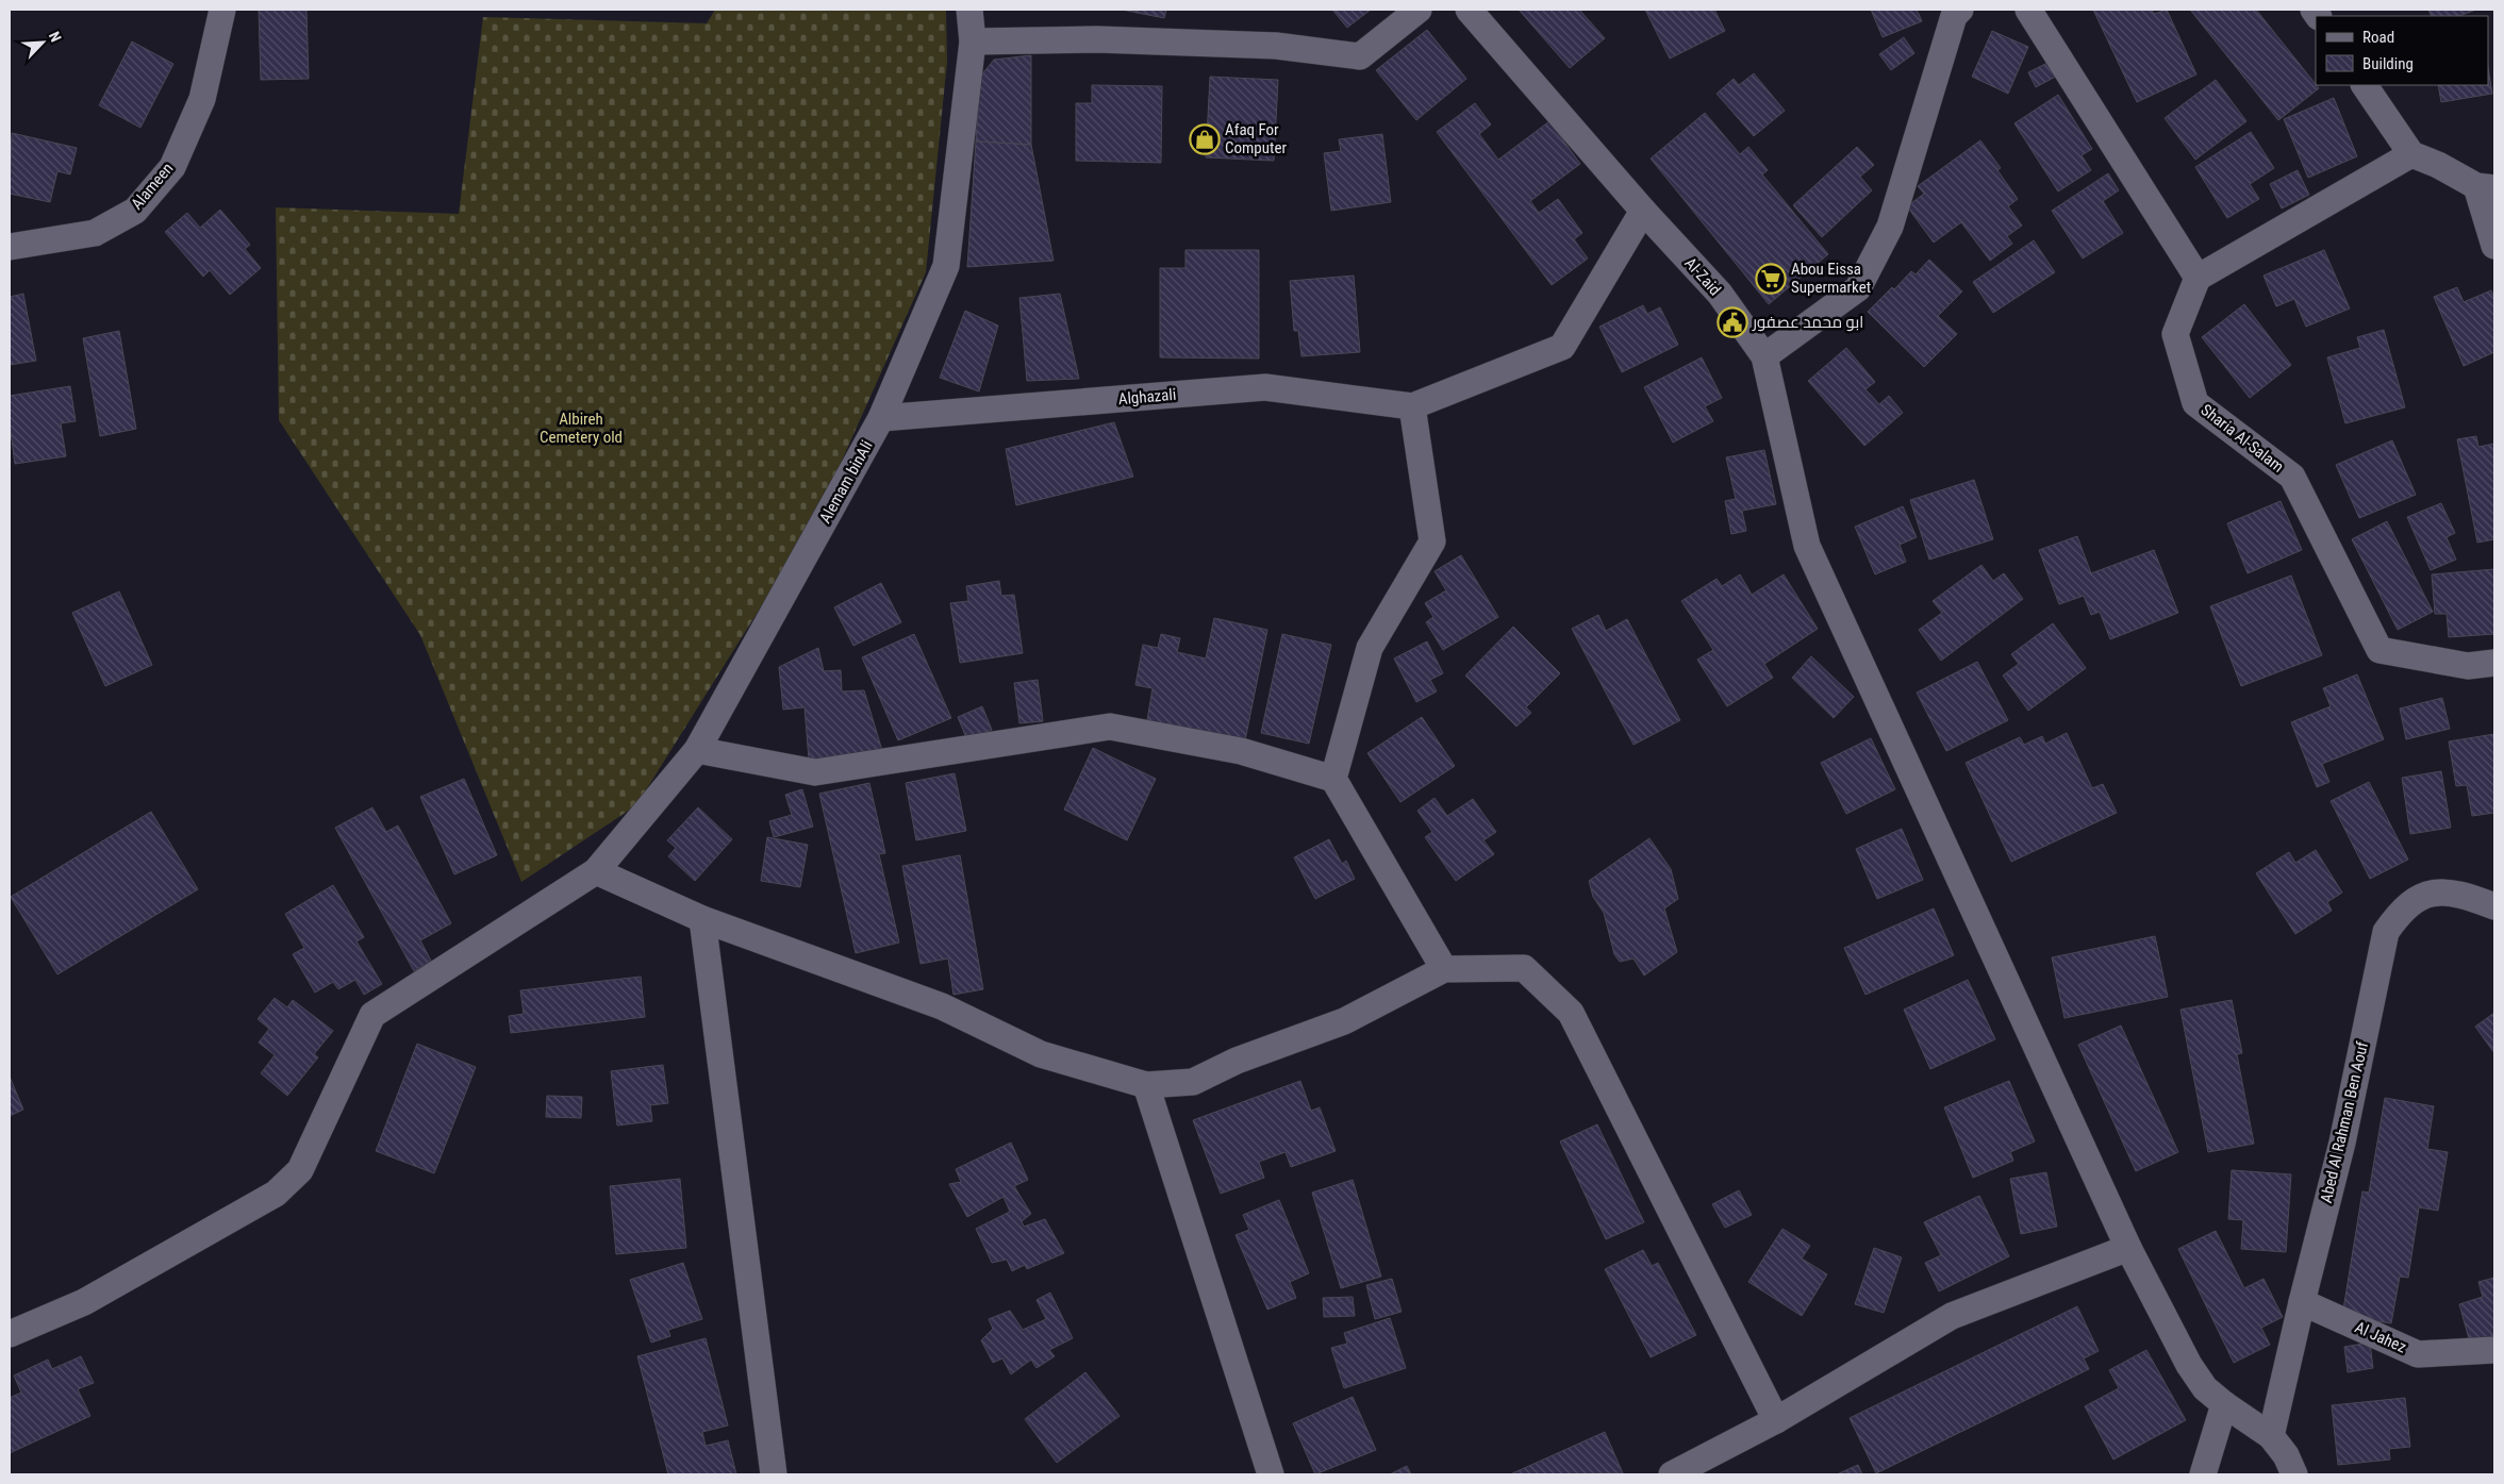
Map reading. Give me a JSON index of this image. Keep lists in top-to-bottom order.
{
  "streets": {
    "street": [
      "Alameen",
      "Al-Zaid",
      "Alghazali",
      "Sharia Al-Salam",
      "Alemam binAli",
      "Abed Al Rahman Ben Aouf",
      "Al Jahez"
    ]
  },
  "crossings": [
    ["Alghazali", "Alemam binAli"],
    ["Abed Al Rahman Ben Aouf", "Al Jahez"]
  ],
  "parks": ["Albireh Cemetery old"],
  "places": {
    "shop": ["Afaq For Computer"],
    "supermarket": ["Abou Eissa Supermarket"],
    "public building": ["ابو محمد عصفور"]
  },
  "legend": ["Road", "Building"],
  "north": "top right"
}
